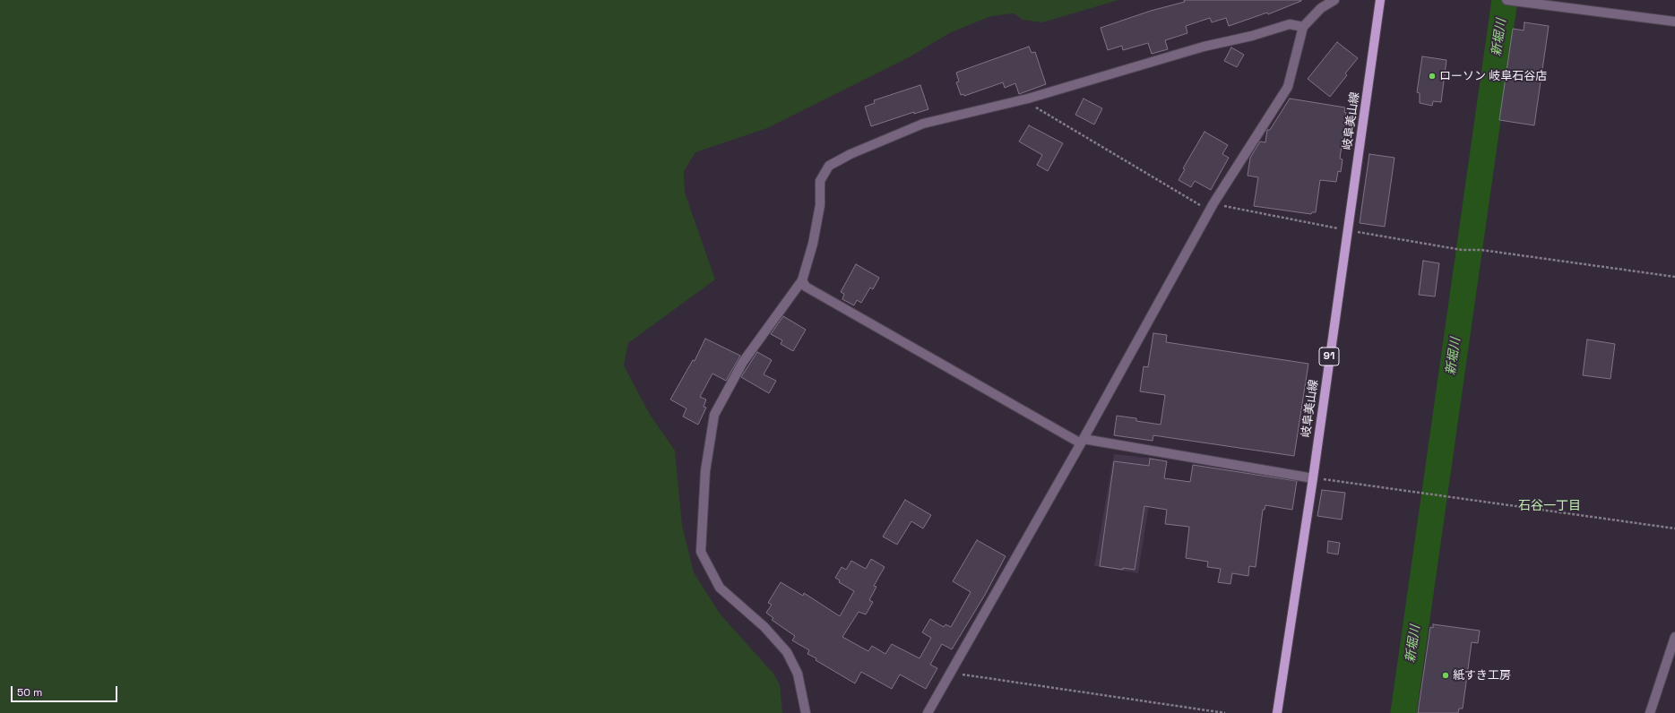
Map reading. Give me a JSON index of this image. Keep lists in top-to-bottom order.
{
  "streets": {
    "main road": ["岐阜美山線", "91"]
  },
  "districts": ["石谷一丁目"],
  "water": ["新堀川"],
  "places": ["ローソン 岐阜石谷店", "紙すき工房"],
  "scale_bar": "50 m"
}
